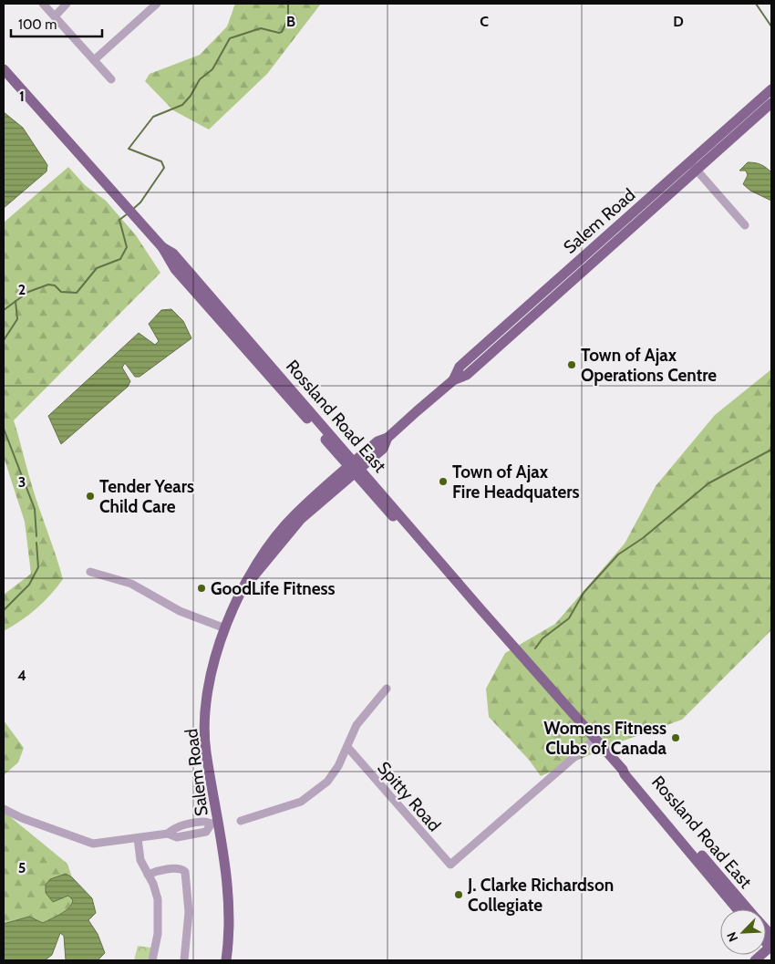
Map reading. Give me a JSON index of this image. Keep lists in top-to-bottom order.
{
  "streets": {
    "main road": ["Salem Road", "Rossland Road East"],
    "street": ["Spitty Road"]
  },
  "crossings": [
    ["Salem Road", "Rossland Road East"],
    ["Rossland Road East", "Spitty Road"]
  ],
  "places": [
    "Town of Ajax Operations Centre",
    "Town of Ajax Fire Headquaters",
    "Tender Years Child Care",
    "GoodLife Fitness",
    "Womens Fitness Clubs of Canada",
    "J. Clarke Richardson Collegiate"
  ],
  "scale_bar": "100 m",
  "north": "bottom left",
  "grid": {
    "columns": ["B", "C", "D"],
    "rows": [
      "1",
      "2",
      "3",
      "4",
      "5"
    ]
  }
}
